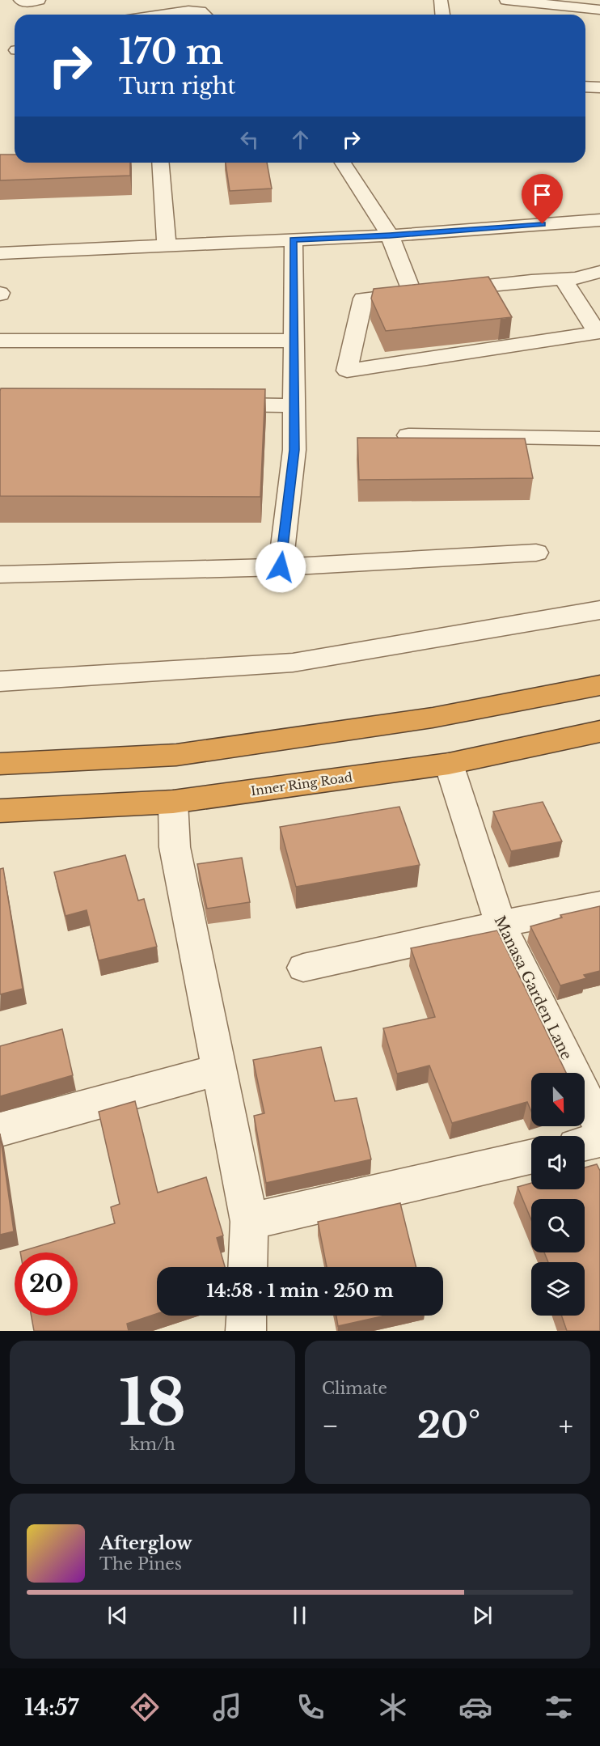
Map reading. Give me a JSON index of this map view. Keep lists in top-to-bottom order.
{
  "streets": {
    "highway": ["Inner Ring Road"],
    "street": ["Manasa Garden Lane"]
  },
  "crossings": [
    ["Inner Ring Road", "Manasa Garden Lane"]
  ],
  "north": "bottom",
  "page": {
    "turn": ["170 m", "Turn right"],
    "limit": "20",
    "trip": "14:58 · 1 min · 250 m",
    "tile": [
      ["18", "km/h"],
      "Climate"
    ],
    "heat": ["−", "20°", "+"],
    "song": ["Afterglow", "The Pines"],
    "tabs": "14:57"
  }
}
